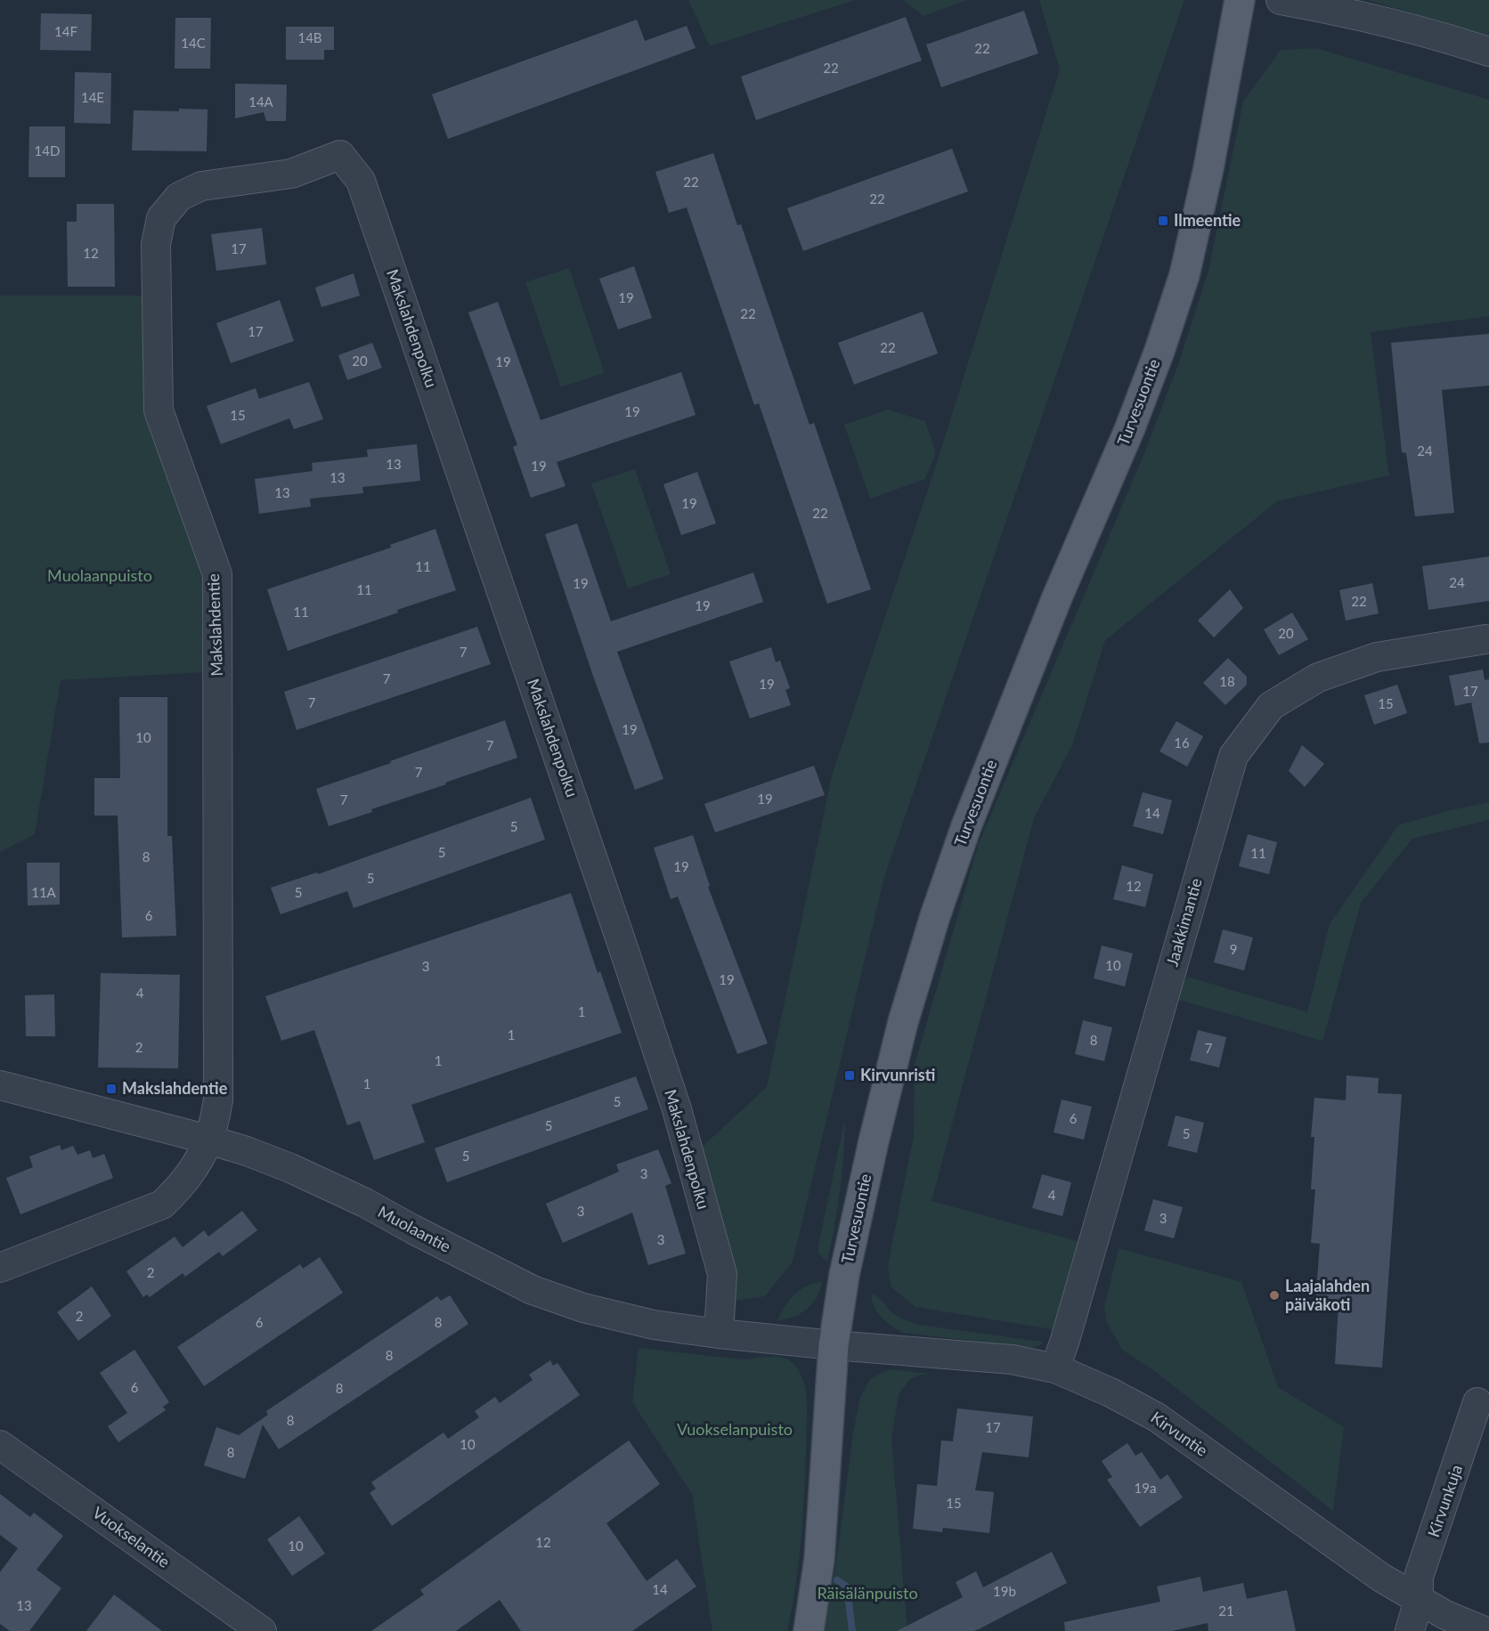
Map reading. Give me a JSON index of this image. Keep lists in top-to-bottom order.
{
  "streets": {
    "main road": ["Turvesuontie"],
    "street": [
      "Makslahdenpolku",
      "Makslahdentie",
      "Jaakkimantie",
      "Muolaantie",
      "Kirvuntie",
      "Kirvunkuja",
      "Vuokselantie"
    ]
  },
  "crossings": [
    ["Makslahdenpolku", "Makslahdentie"],
    ["Makslahdenpolku", "Muolaantie"],
    ["Turvesuontie", "Muolaantie"],
    ["Turvesuontie", "Kirvuntie"],
    ["Makslahdentie", "Muolaantie"],
    ["Jaakkimantie", "Kirvuntie"],
    ["Muolaantie", "Kirvuntie"],
    ["Kirvuntie", "Kirvunkuja"]
  ],
  "parks": ["Muolaanpuisto", "Vuokselanpuisto", "Räisälänpuisto"],
  "places": {
    "transit": ["Ilmeentie", "Kirvunristi", "Makslahdentie"],
    "other": ["Laajalahden päiväkoti"]
  },
  "house_numbers": [
    "14F",
    "14B",
    "14C",
    "22",
    "22",
    "14E",
    "14A",
    "14D",
    "22",
    "22",
    "17",
    "12",
    "19",
    "22",
    "17",
    "22",
    "20",
    "19",
    "19",
    "15",
    "24",
    "13",
    "19",
    "13",
    "13",
    "19",
    "22",
    "11",
    "24",
    "19",
    "11",
    "22",
    "19",
    "11",
    "20",
    "7",
    "7",
    "18",
    "19",
    "17",
    "7",
    "15",
    "19",
    "10",
    "16",
    "7",
    "7",
    "19",
    "7",
    "14",
    "5",
    "5",
    "11",
    "8",
    "19",
    "5",
    "12",
    "11A",
    "5",
    "6",
    "9",
    "10",
    "3",
    "19",
    "4",
    "1",
    "1",
    "8",
    "2",
    "7",
    "1",
    "1",
    "5",
    "6",
    "5",
    "5",
    "5",
    "3",
    "4",
    "3",
    "3",
    "3",
    "2",
    "2",
    "6",
    "8",
    "8",
    "6",
    "8",
    "8",
    "17",
    "10",
    "8",
    "19a",
    "15",
    "12",
    "10",
    "14",
    "19b",
    "13",
    "21"
  ]
}
